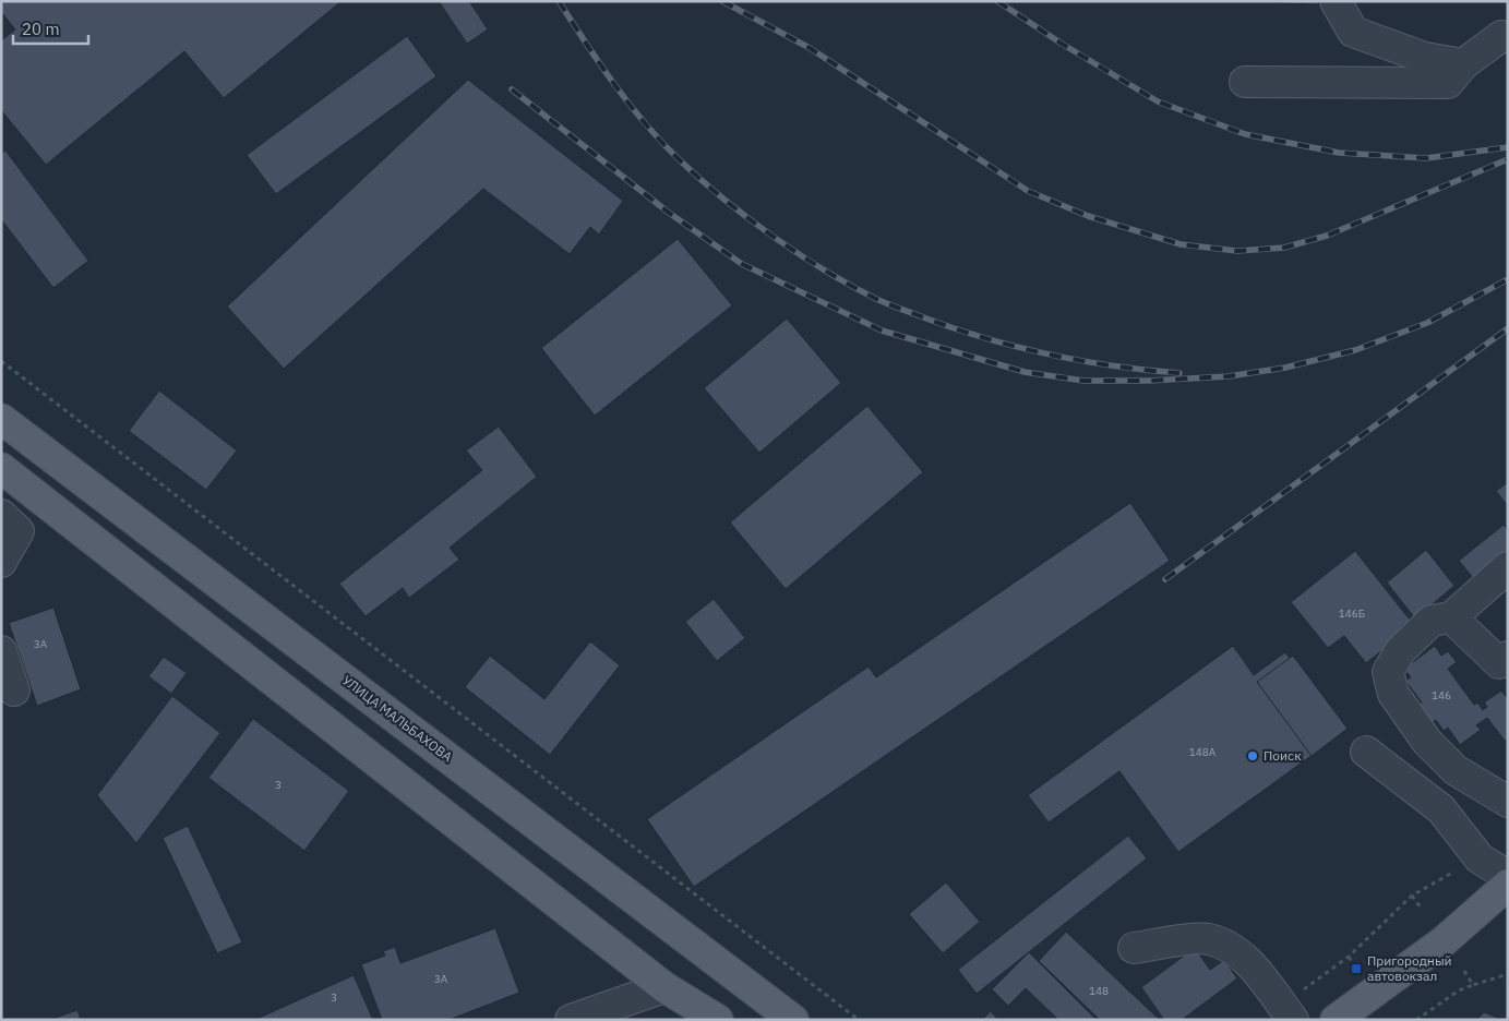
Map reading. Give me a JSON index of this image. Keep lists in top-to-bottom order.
{
  "streets": {
    "main road": ["УЛИЦА МАЛЬБАХОВА"]
  },
  "places": {
    "other": ["Поиск"],
    "transit": ["Пригородный автовокзал"]
  },
  "house_numbers": [
    "146Б",
    "3А",
    "146",
    "148А",
    "3",
    "3А",
    "148",
    "3"
  ],
  "scale_bar": "20 m"
}
